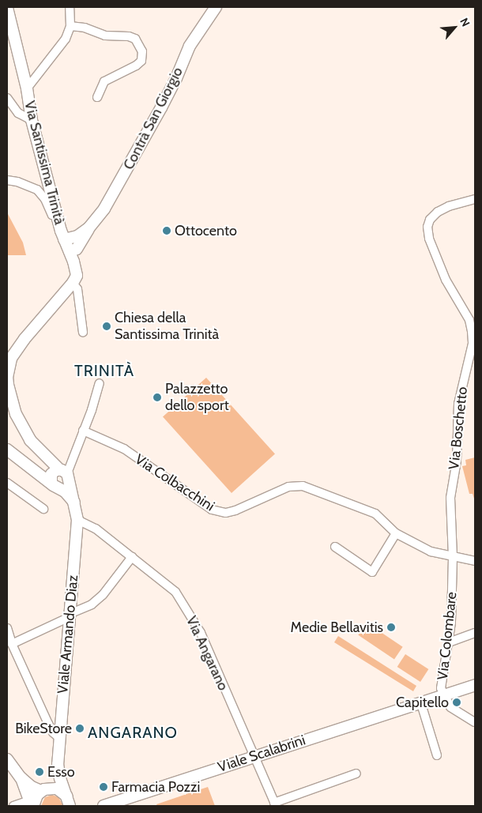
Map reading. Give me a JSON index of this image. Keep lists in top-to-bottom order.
{
  "streets": {
    "street": [
      "Contrà San Giorgio",
      "Via Santissima Trinità",
      "Via Boschetto",
      "Via Colbacchini",
      "Viale Armando Diaz",
      "Via Colombare",
      "Via Angarano",
      "Viale Scalabrini"
    ]
  },
  "crossings": [
    ["Contrà San Giorgio", "Via Santissima Trinità"],
    ["Via Boschetto", "Via Colbacchini"],
    ["Via Boschetto", "Via Colombare"],
    ["Via Colbacchini", "Via Colombare"],
    ["Viale Armando Diaz", "Via Angarano"],
    ["Via Colombare", "Viale Scalabrini"],
    ["Via Angarano", "Viale Scalabrini"]
  ],
  "districts": ["TRINITÀ", "ANGARANO"],
  "places": [
    "Ottocento",
    "Chiesa della Santissima Trinità",
    "Palazzetto dello sport",
    "Medie Bellavitis",
    "Capitello",
    "BikeStore",
    "Esso",
    "Farmacia Pozzi"
  ],
  "north": "top right"
}
